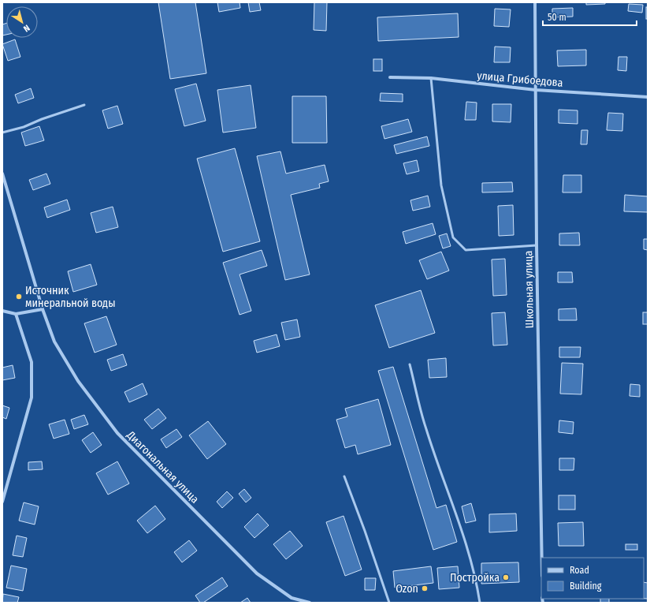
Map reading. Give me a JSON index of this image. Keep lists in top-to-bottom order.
{
  "streets": {
    "street": ["улица Грибоедова", "Школьная улица", "Диагональная улица"]
  },
  "crossings": [
    ["улица Грибоедова", "Школьная улица"]
  ],
  "places": ["Источник минеральной воды", "Постройка", "Ozon"],
  "legend": ["Road", "Building"],
  "scale_bar": "50 m",
  "north": "bottom right"
}
